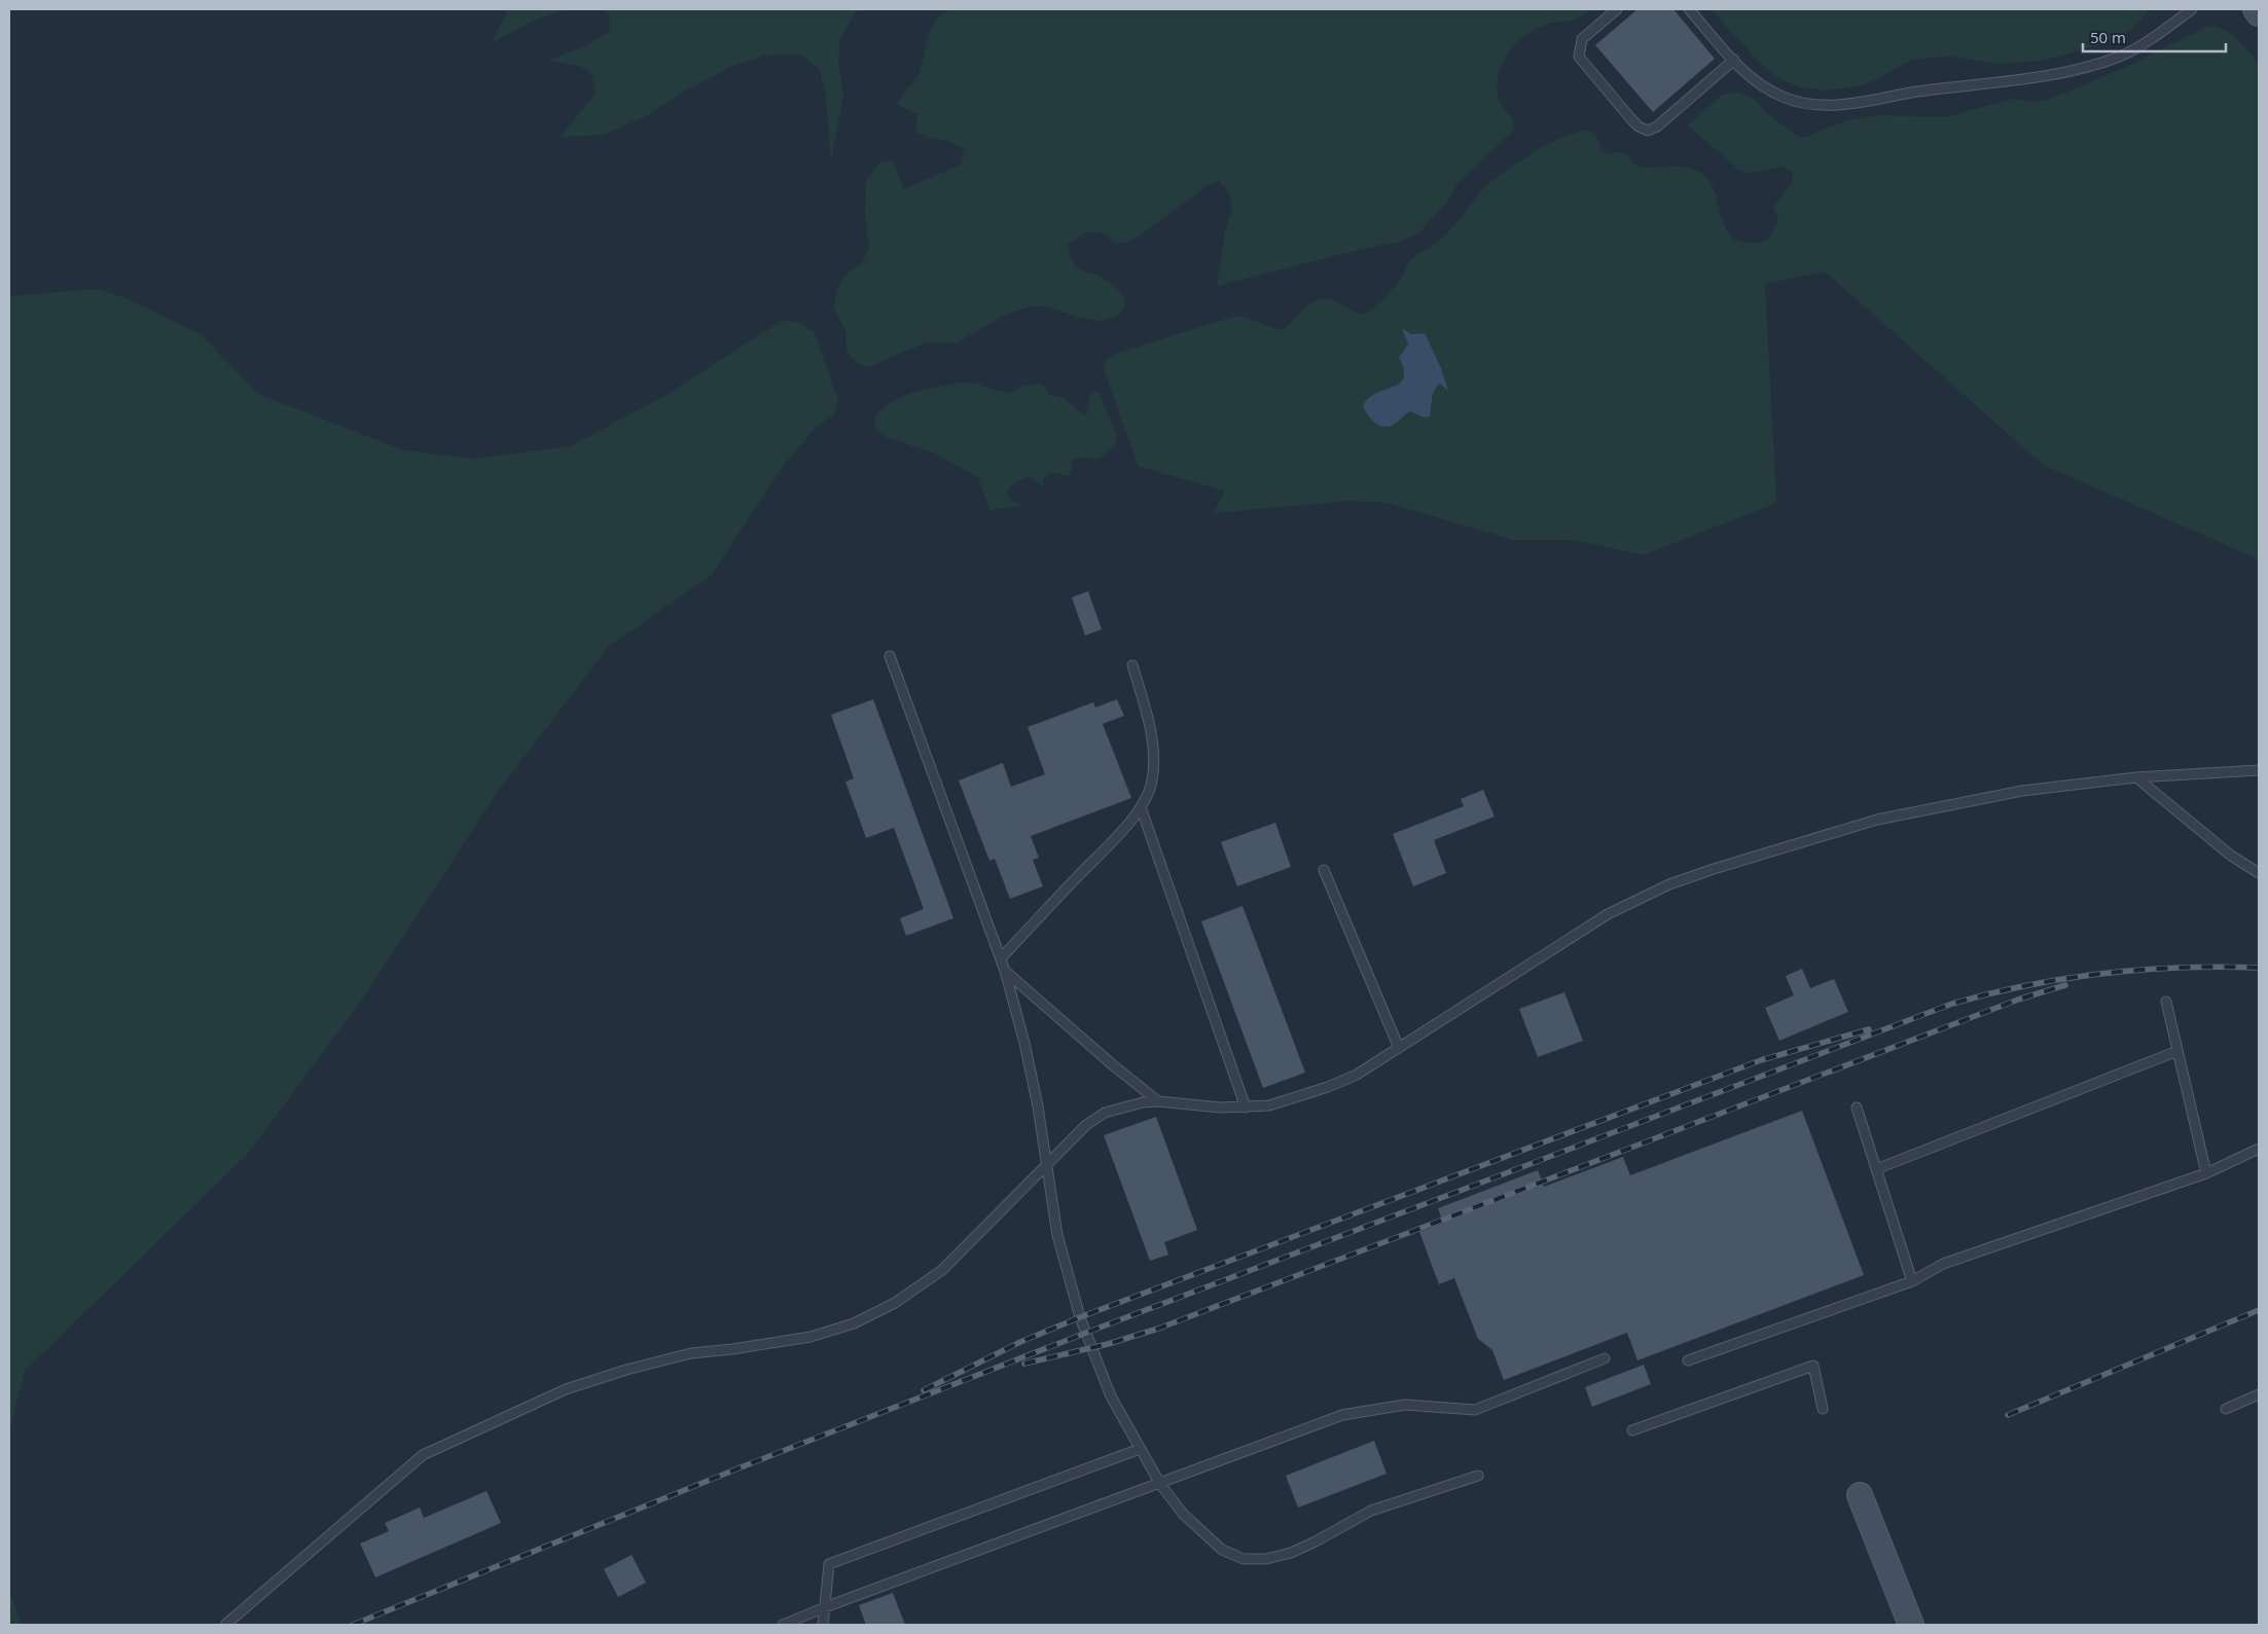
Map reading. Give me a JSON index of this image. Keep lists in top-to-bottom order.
{
  "scale_bar": "50 m"
}
